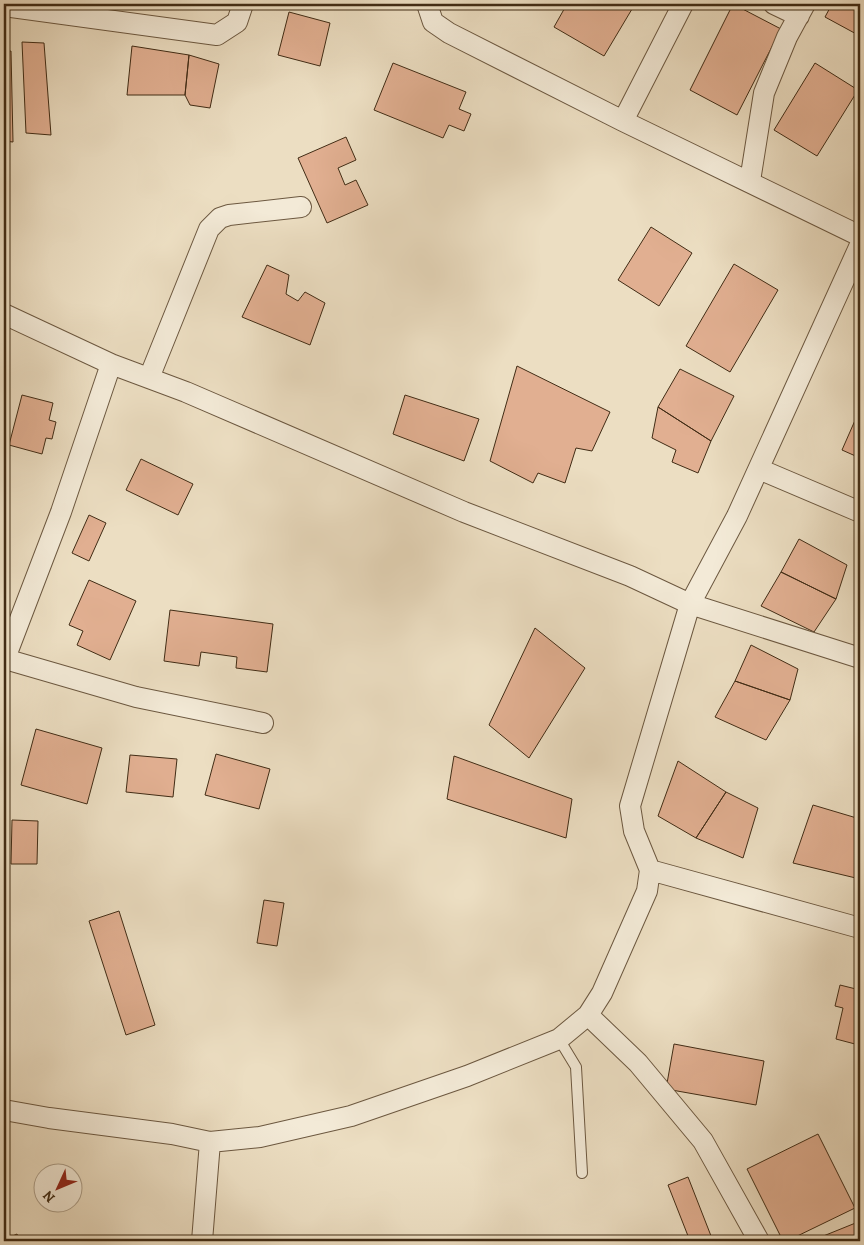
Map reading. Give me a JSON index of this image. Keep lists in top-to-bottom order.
{
  "north": "bottom left"
}
